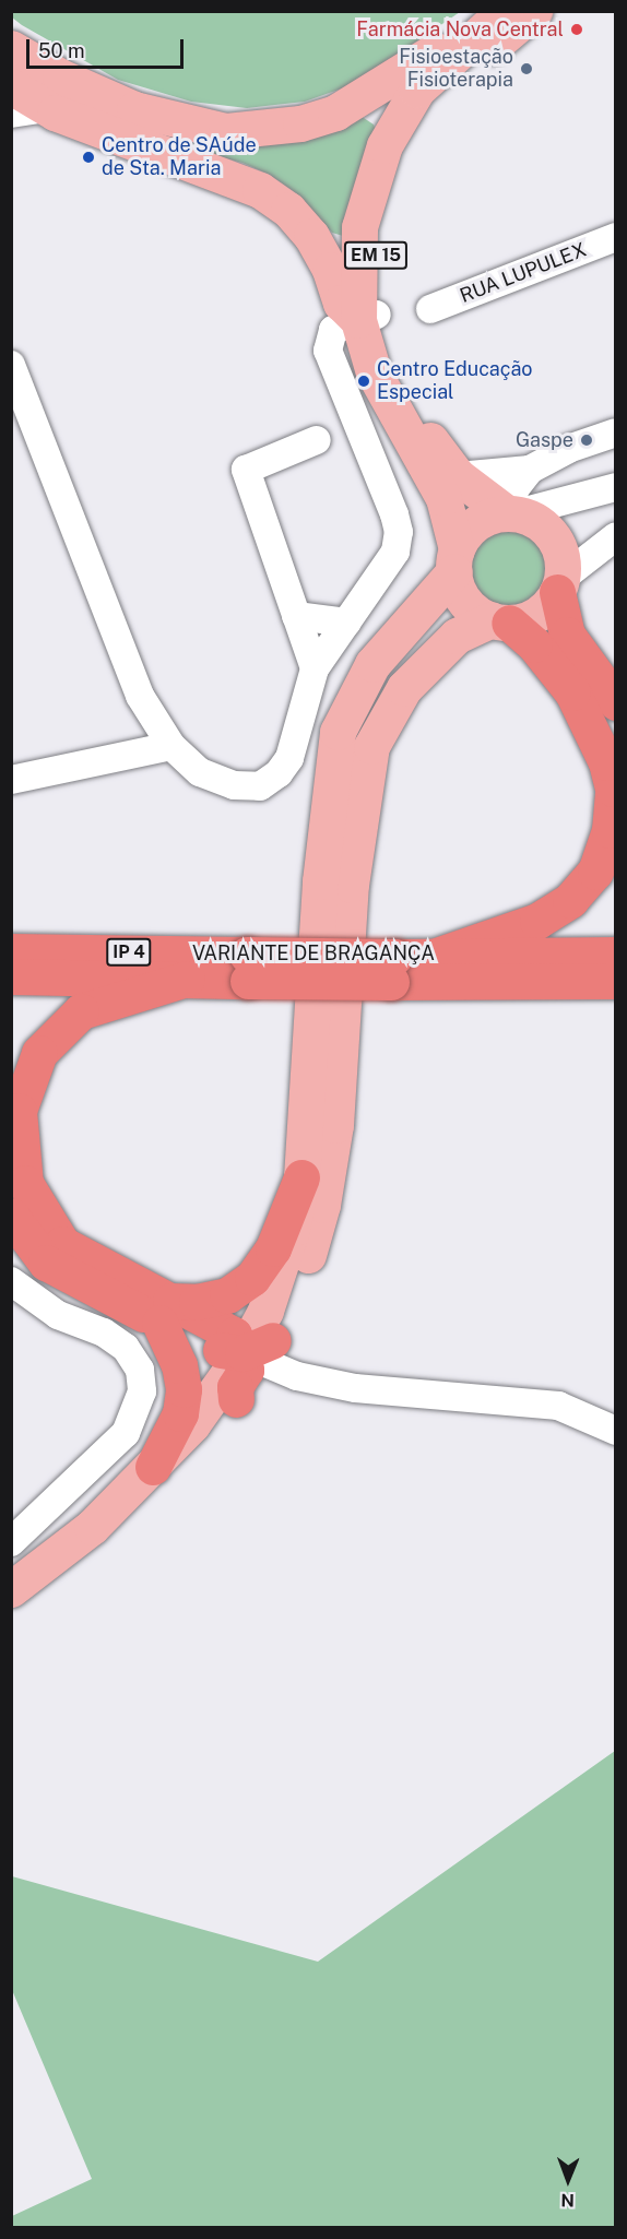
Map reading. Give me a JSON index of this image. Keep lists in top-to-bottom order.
{
  "streets": {
    "highway": ["IP 4", "VARIANTE DE BRAGANÇA"],
    "main road": ["EM 15"],
    "street": ["RUA LUPULEX"]
  },
  "crossings": [
    ["IP 4", "VARIANTE DE BRAGANÇA"]
  ],
  "places": [
    "Farmácia Nova Central",
    "Fisioestação Fisioterapia",
    "Centro de SAúde de Sta. Maria",
    "Centro Educação Especial",
    "Gaspe"
  ],
  "scale_bar": "50 m",
  "north": "bottom"
}
